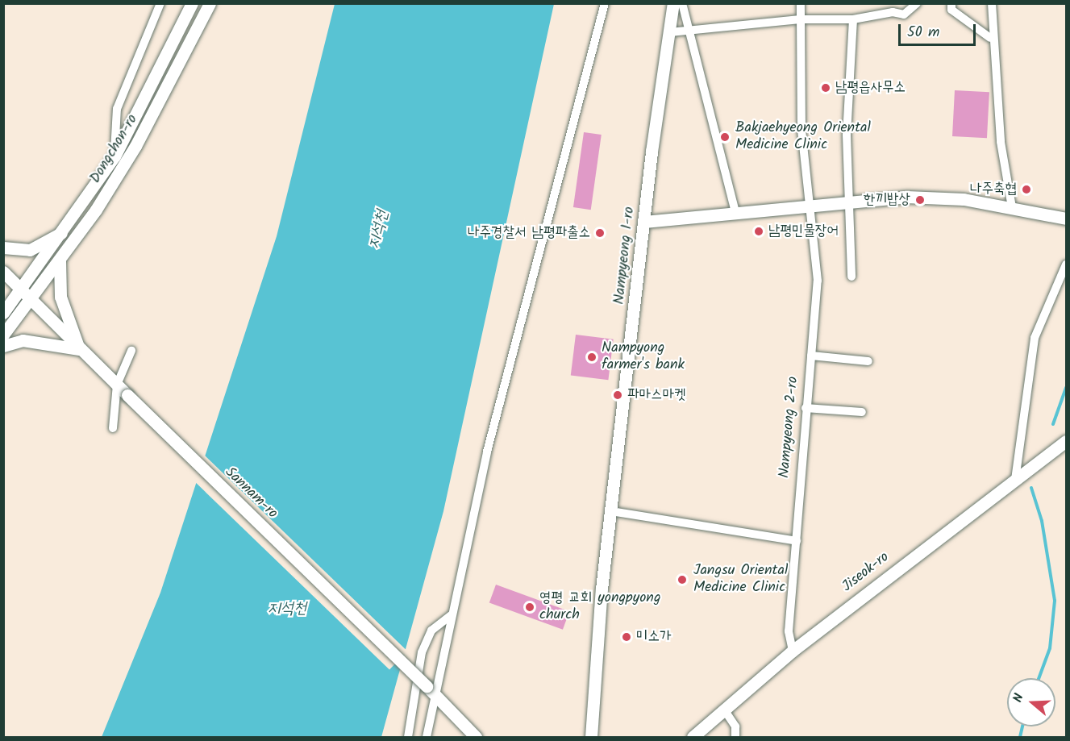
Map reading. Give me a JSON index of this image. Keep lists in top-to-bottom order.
{
  "streets": {
    "main road": [
      "Dongchon-ro",
      "Nampyeong 1-ro",
      "Sannam-ro",
      "Jiseok-ro"
    ],
    "street": ["Nampyeong 2-ro"]
  },
  "crossings": [
    ["Dongchon-ro", "Sannam-ro"],
    ["Nampyeong 2-ro", "Jiseok-ro"]
  ],
  "water": ["지석천"],
  "places": [
    "남평읍사무소",
    "Bakjaehyeong Oriental Medicine Clinic",
    "나주축협",
    "한끼밥상",
    "남평민물장어",
    "나주경찰서 남평파출소",
    "Nampyong farmer's bank",
    "파마스마켓",
    "Jangsu Oriental Medicine Clinic",
    "영평 교회 yongpyong church",
    "미소가"
  ],
  "scale_bar": "50 m",
  "north": "left"
}
